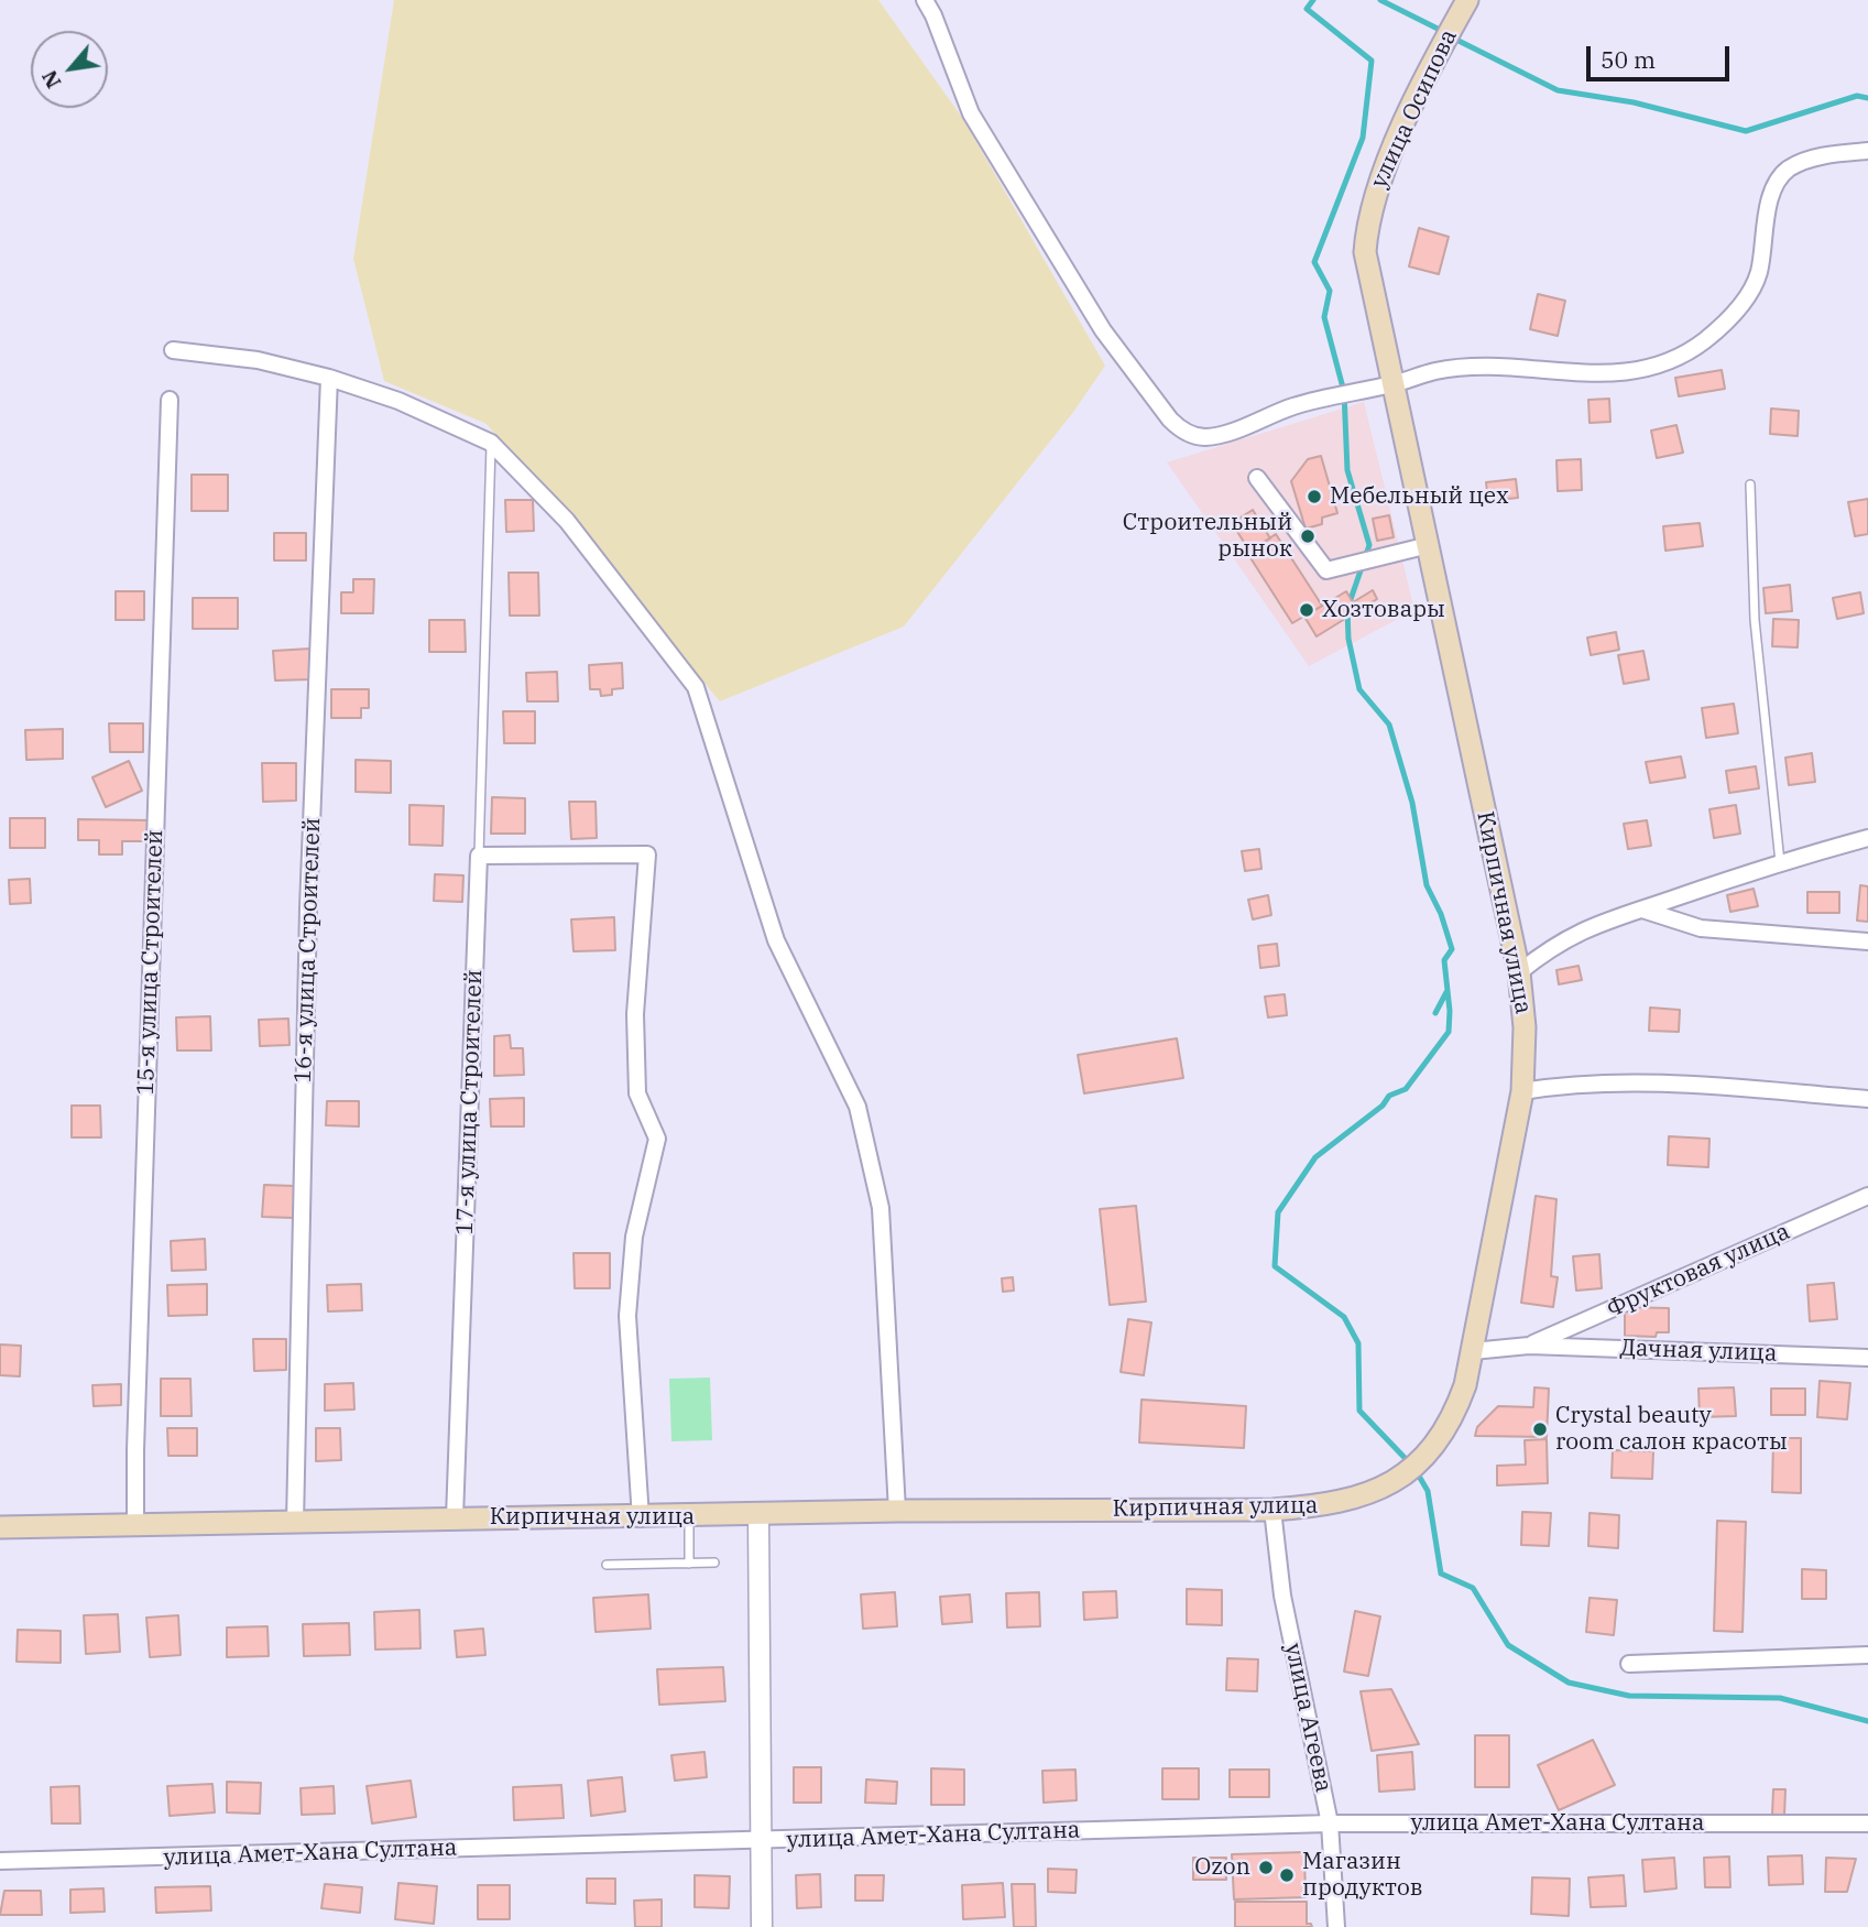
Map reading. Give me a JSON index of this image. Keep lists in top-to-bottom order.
{
  "streets": {
    "main road": ["улица Осипова", "Кирпичная улица"],
    "street": [
      "16-я улица Строителей",
      "15-я улица Строителей",
      "17-я улица Строителей",
      "Фруктовая улица",
      "Дачная улица",
      "улица Агеева",
      "улица Амет-Хана Султана"
    ]
  },
  "crossings": [
    ["улица Осипова", "Кирпичная улица"],
    ["Кирпичная улица", "16-я улица Строителей"],
    ["Кирпичная улица", "15-я улица Строителей"],
    ["Кирпичная улица", "17-я улица Строителей"],
    ["Кирпичная улица", "улица Агеева"],
    ["Фруктовая улица", "Дачная улица"],
    ["улица Агеева", "улица Амет-Хана Султана"]
  ],
  "places": [
    "Мебельный цех",
    "Строительный рынок",
    "Хозтовары",
    "Crystal beauty room салон красоты",
    "Ozon",
    "Магазин продуктов"
  ],
  "scale_bar": "50 m",
  "north": "bottom left"
}
